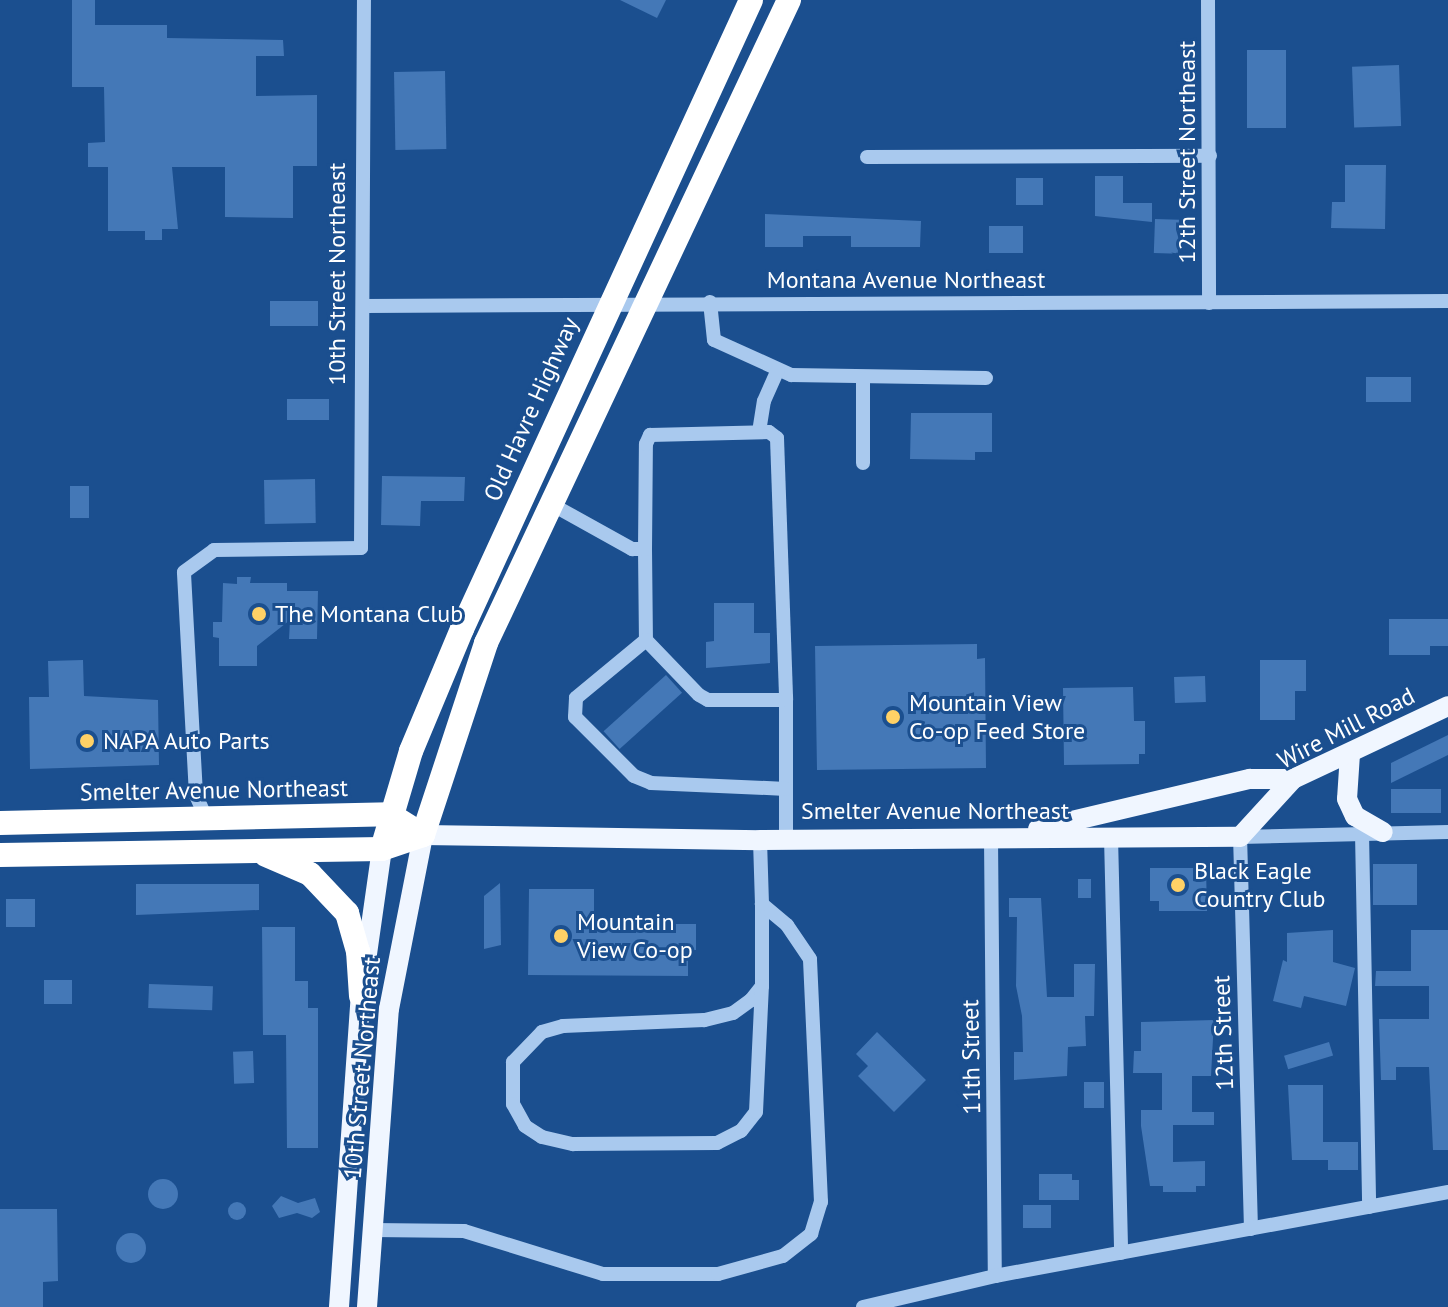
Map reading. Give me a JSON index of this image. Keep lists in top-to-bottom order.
{
  "streets": {
    "highway": ["Old Havre Highway", "Smelter Avenue Northeast"],
    "main road": ["10th Street Northeast", "Wire Mill Road"],
    "street": [
      "12th Street Northeast",
      "Montana Avenue Northeast",
      "12th Street",
      "11th Street"
    ]
  },
  "crossings": [
    ["12th Street Northeast", "Montana Avenue Northeast"],
    ["10th Street Northeast", "Montana Avenue Northeast"],
    ["10th Street Northeast", "Old Havre Highway"],
    ["10th Street Northeast", "Smelter Avenue Northeast"],
    ["Montana Avenue Northeast", "Old Havre Highway"],
    ["Old Havre Highway", "Smelter Avenue Northeast"],
    ["Wire Mill Road", "Smelter Avenue Northeast"],
    ["Wire Mill Road", "12th Street"],
    ["Smelter Avenue Northeast", "12th Street"],
    ["Smelter Avenue Northeast", "11th Street"]
  ],
  "places": [
    "The Montana Club",
    "Mountain View Co-op Feed Store",
    "NAPA Auto Parts",
    "Black Eagle Country Club",
    "Mountain View Co-op"
  ]
}
